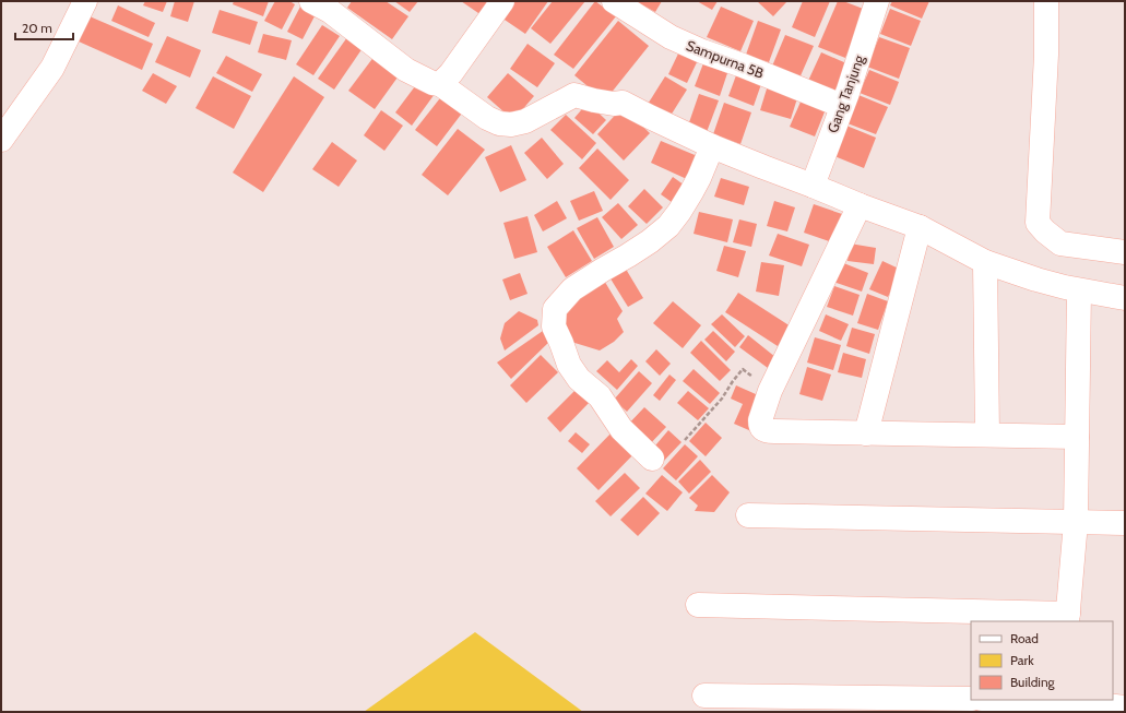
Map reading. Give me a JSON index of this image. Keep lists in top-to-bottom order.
{
  "streets": {
    "street": ["Sampurna 5B", "Gang Tanjung"]
  },
  "crossings": [
    ["Sampurna 5B", "Gang Tanjung"]
  ],
  "legend": ["Road", "Park", "Building"],
  "scale_bar": "20 m"
}
